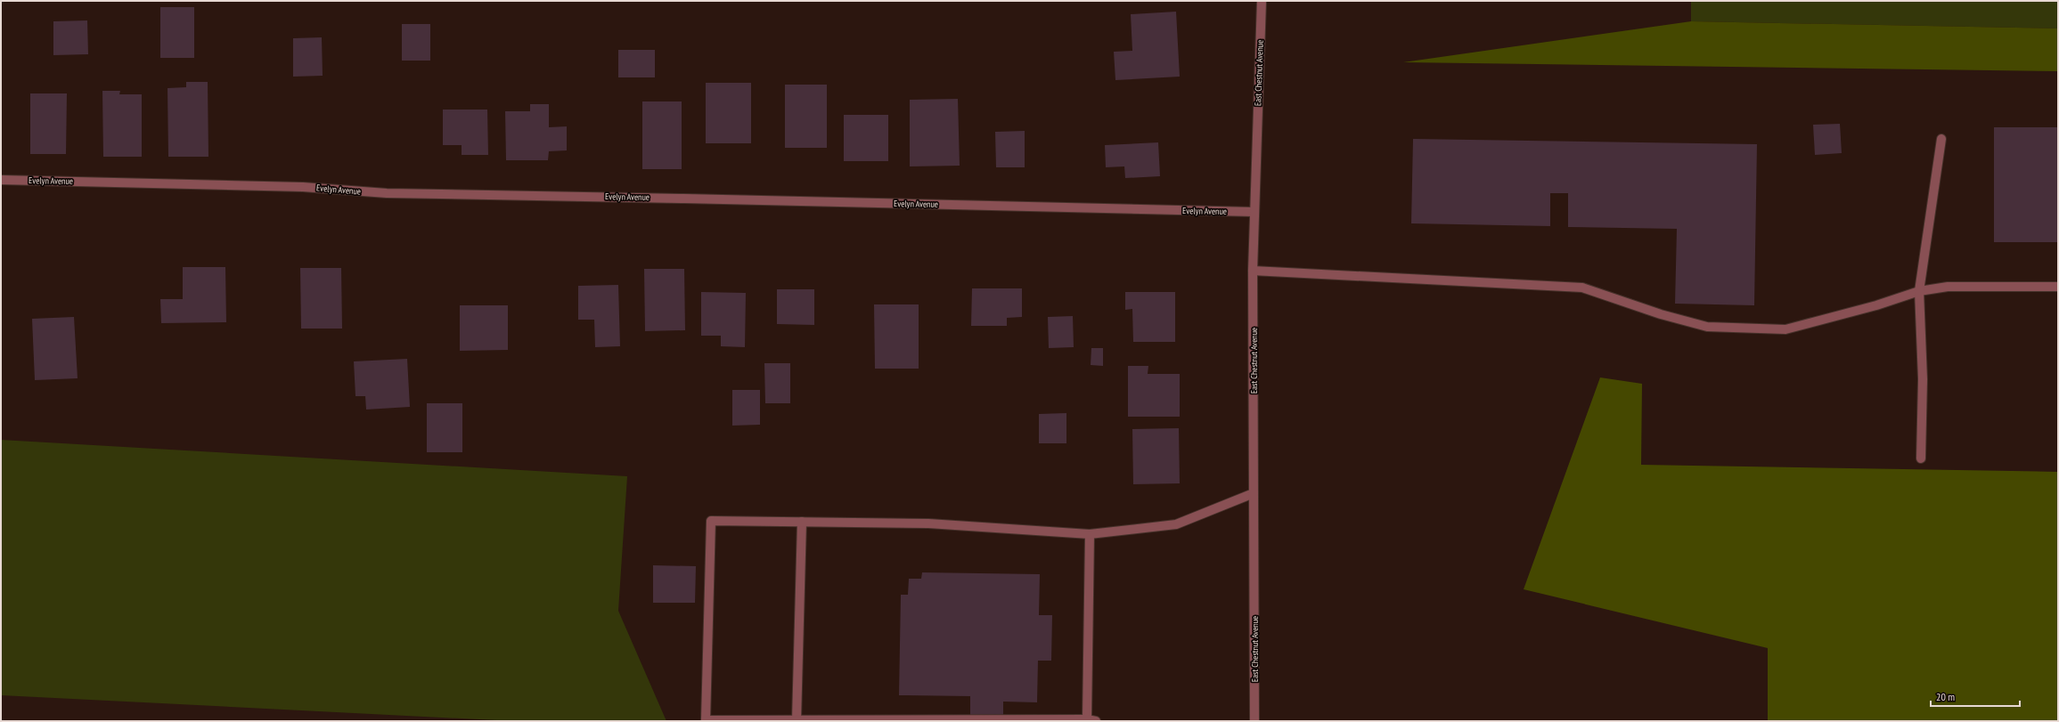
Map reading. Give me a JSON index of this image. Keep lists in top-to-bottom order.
{
  "streets": {
    "street": ["East Chestnut Avenue", "Evelyn Avenue"]
  },
  "crossings": [
    ["East Chestnut Avenue", "Evelyn Avenue"]
  ],
  "scale_bar": "20 m"
}
